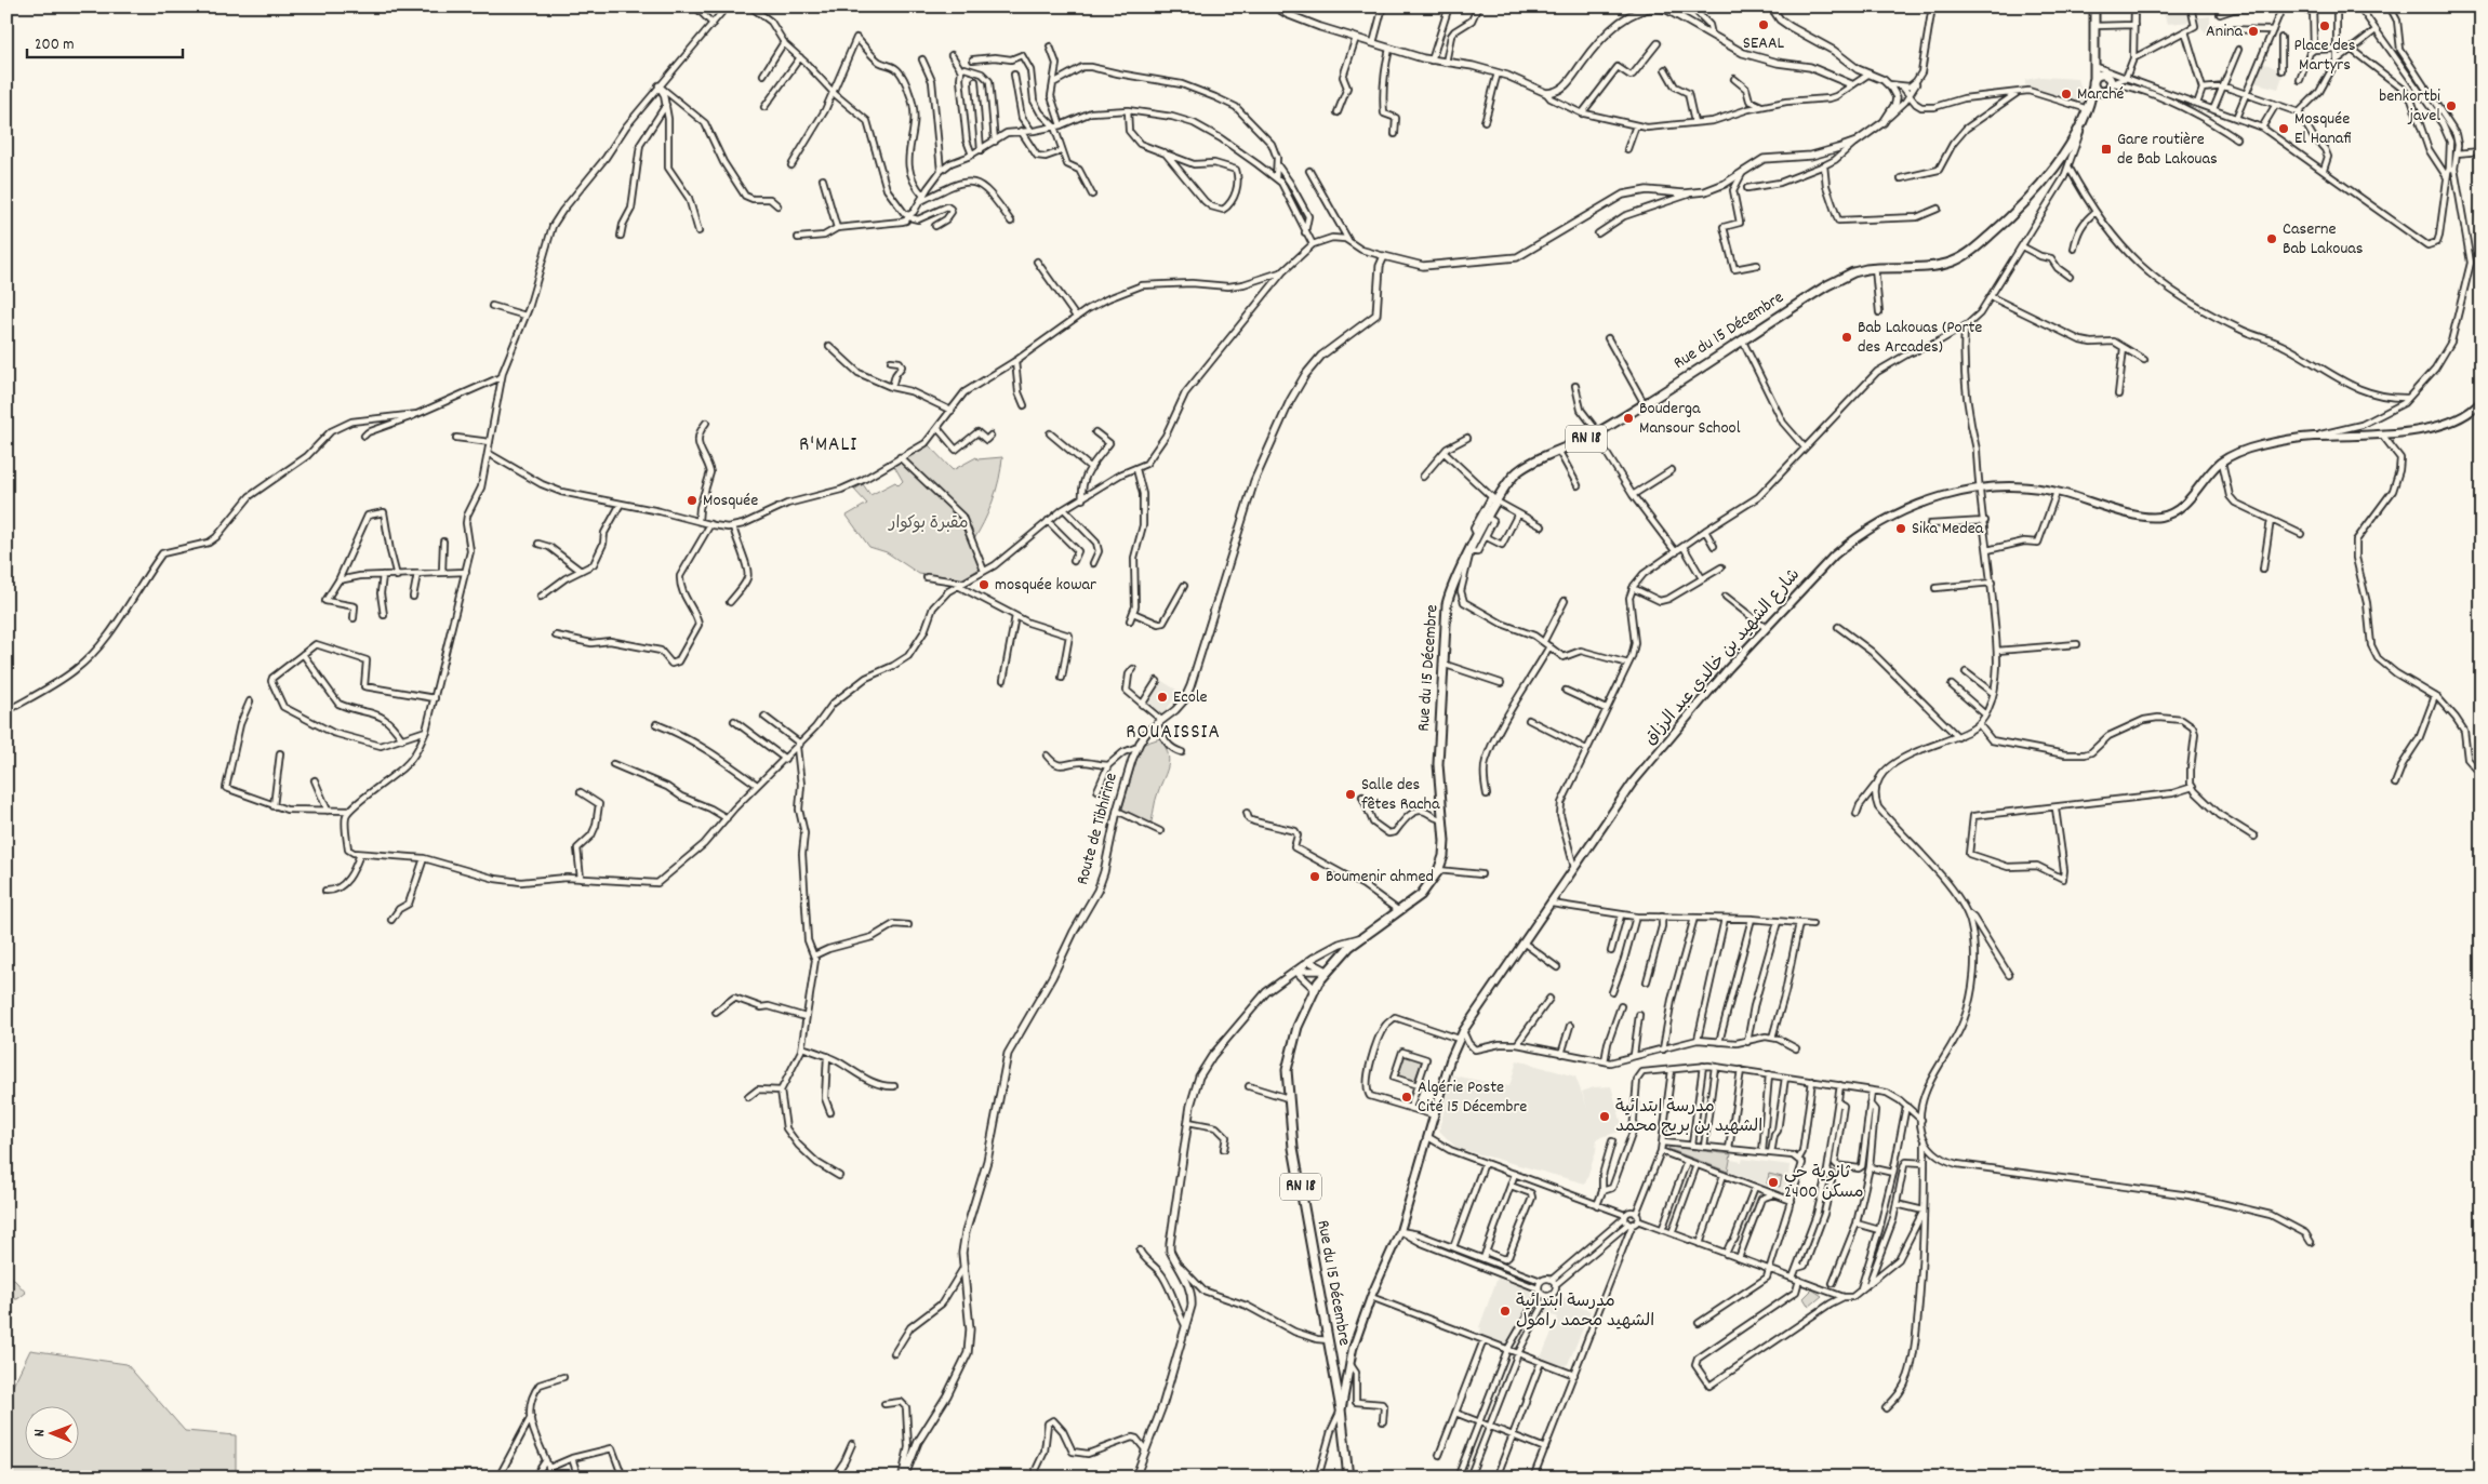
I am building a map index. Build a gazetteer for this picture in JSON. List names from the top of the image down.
{
  "streets": {
    "main road": ["Rue du 15 Décembre", "RN 18", "شارع الشهيد بن خالدي عبد الرزاق"],
    "street": ["Route de Tibhirine"]
  },
  "crossings": [
    ["Rue du 15 Décembre", "RN 18"],
    ["Rue du 15 Décembre", "شارع الشهيد بن خالدي عبد الرزاق"]
  ],
  "districts": ["R'MALI", "ROUAISSIA"],
  "parks": ["مقبرة بوكوار"],
  "places": {
    "other": [
      "SEAAL",
      "Place des Martyrs",
      "Anina",
      "Marché",
      "benkortbi javel",
      "Mosquée El Hanafi",
      "Caserne Bab Lakouas",
      "Bab Lakouas (Porte des Arcades)",
      "Bouderga Mansour School",
      "Mosquée",
      "Sika Medea",
      "mosquée kowar",
      "Ecole",
      "Salle des fêtes Racha",
      "Boumenir ahmed",
      "Algérie Poste Cité 15 Décembre",
      "مدرسة ابتدائية الشهيد بن بريح محمد",
      "ثانوية حي 2400 مسكن",
      "مدرسة ابتدائية الشهيد محمد رامول"
    ],
    "transit": ["Gare routière de Bab Lakouas"]
  },
  "scale_bar": "200 m",
  "north": "left"
}
